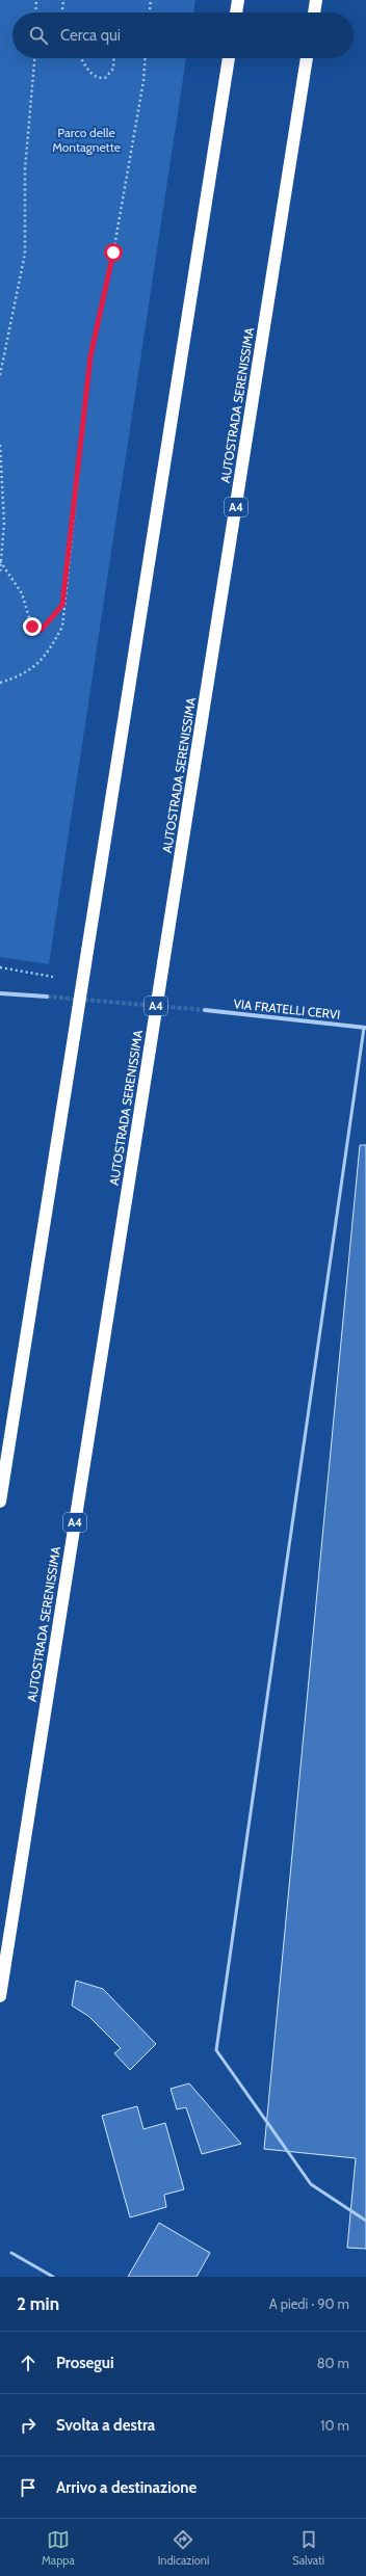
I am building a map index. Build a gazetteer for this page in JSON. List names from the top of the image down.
{
  "streets": {
    "highway": ["AUTOSTRADA SERENISSIMA", "A4"],
    "street": ["VIA FRATELLI CERVI"]
  },
  "parks": ["Parco delle Montagnette"],
  "page": {
    "search": "Cerca qui",
    "heading": ["2 min", "A piedi · 90 m"],
    "list": [
      ["Prosegui", "80 m"],
      ["Svolta a destra", "10 m"],
      "Arrivo a destinazione"
    ],
    "nav": ["Mappa", "Indicazioni", "Salvati"]
  }
}
